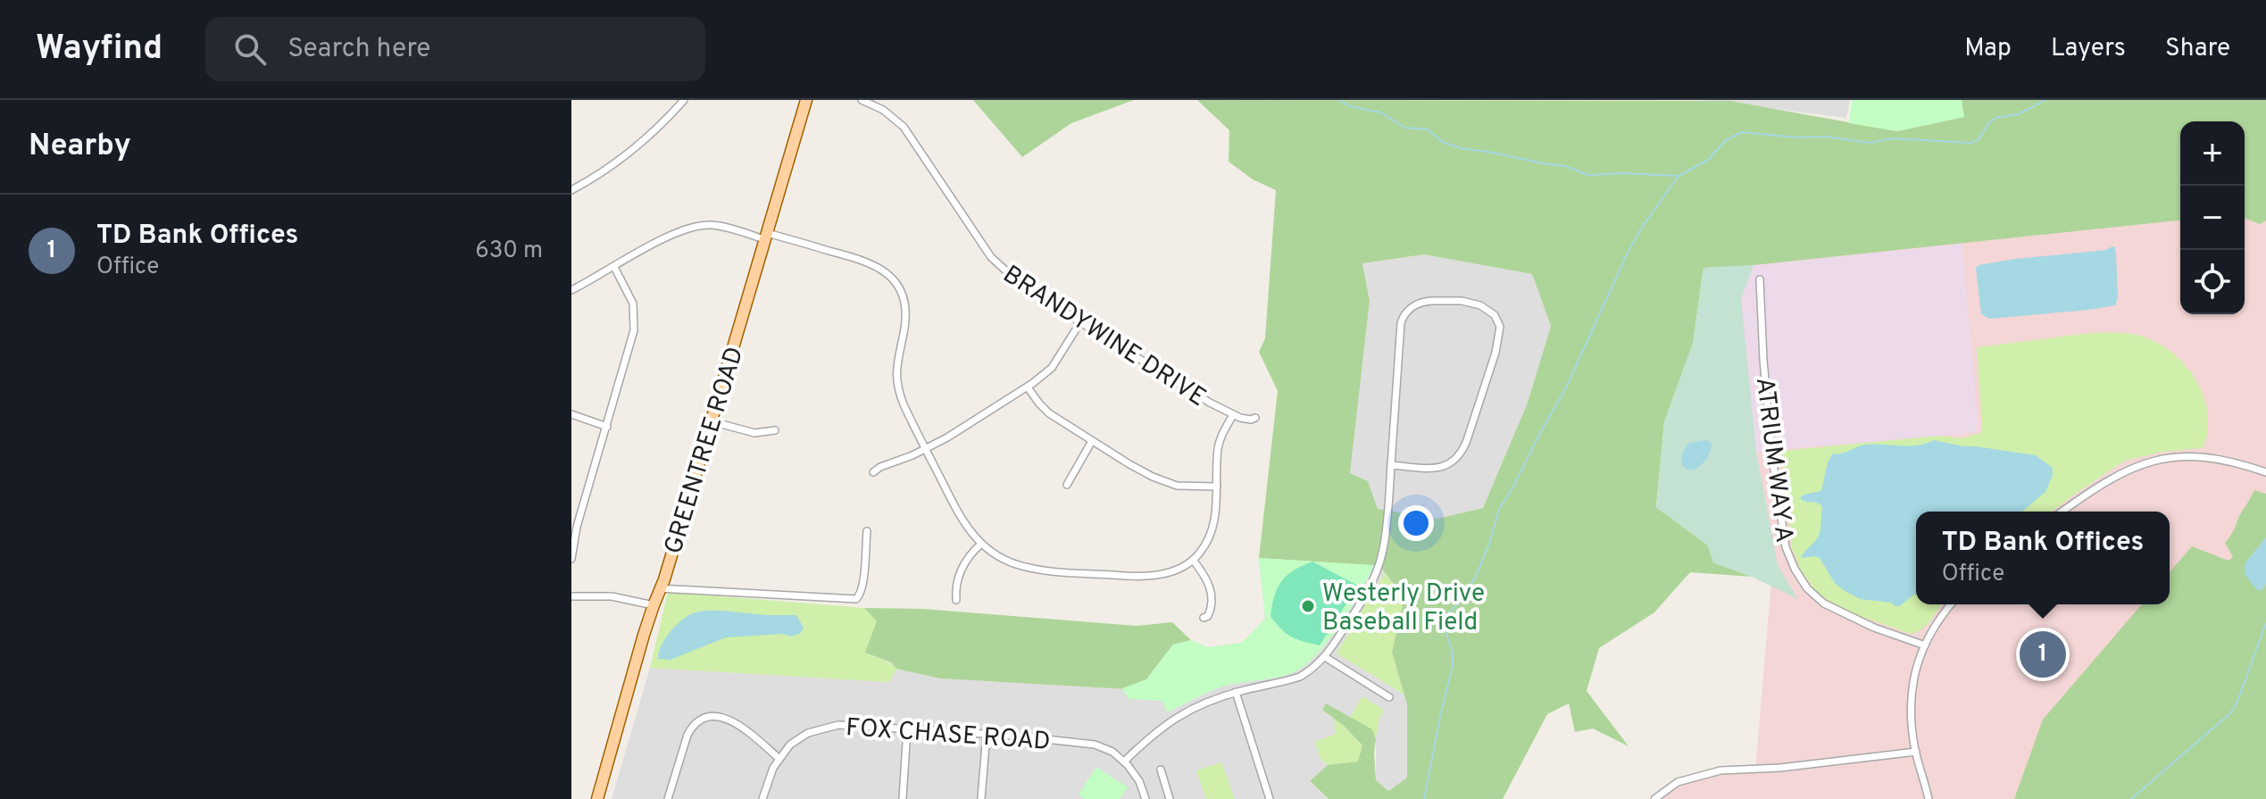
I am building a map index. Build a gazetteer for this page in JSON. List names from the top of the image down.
{
  "streets": {
    "main road": ["GREENTREE ROAD"],
    "street": ["BRANDYWINE DRIVE", "ATRIUM WAY A", "FOX CHASE ROAD"]
  },
  "places": ["Westerly Drive Baseball Field"],
  "page": {
    "header": "Wayfind",
    "search": "Search here",
    "nav": ["Map", "Layers", "Share"],
    "heading": "Nearby",
    "map_buttons": ["+", "−"],
    "list": [
      {
        "mark": "1",
        "name": "TD Bank Offices",
        "note": "Office",
        "value": "630 m"
      }
    ],
    "popup": ["TD Bank Offices", "Office"],
    "pins": "1"
  }
}
